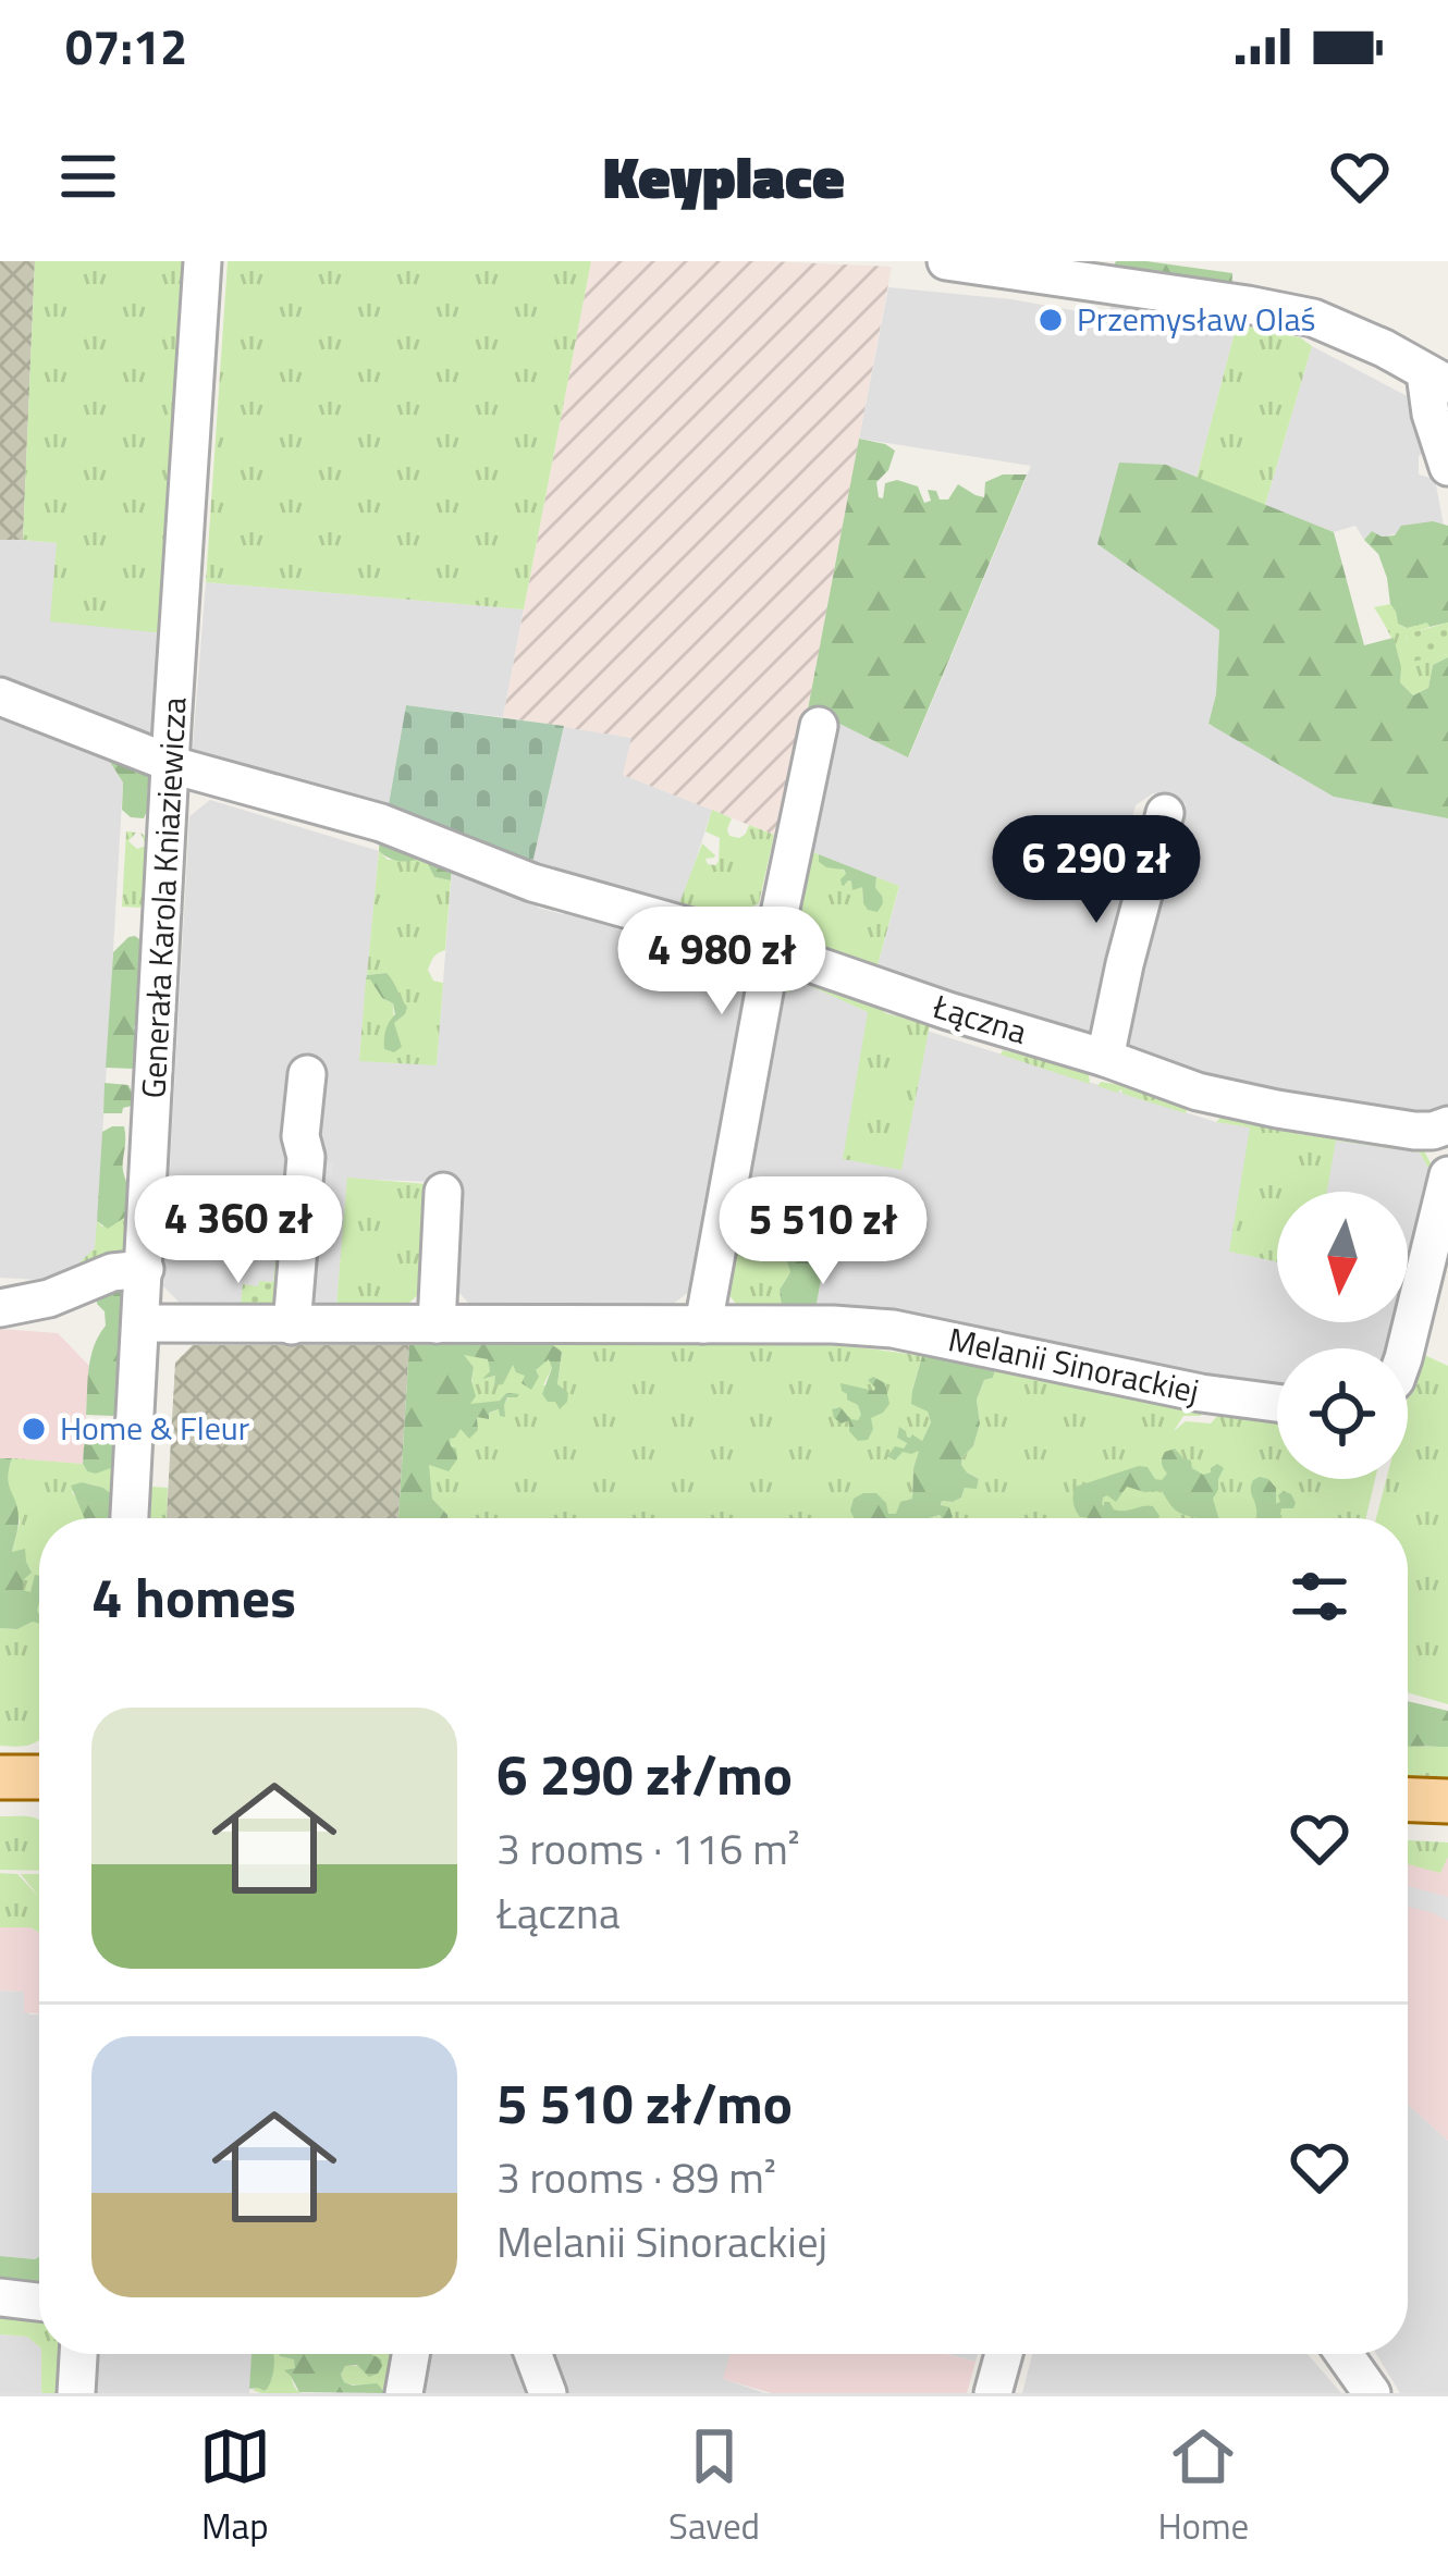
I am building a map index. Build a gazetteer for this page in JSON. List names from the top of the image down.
{
  "streets": {
    "street": ["Generała Karola Kniaziewicza", "Łączna", "Melanii Sinorackiej"]
  },
  "crossings": [
    ["Generała Karola Kniaziewicza", "Łączna"],
    ["Generała Karola Kniaziewicza", "Melanii Sinorackiej"]
  ],
  "places": ["Przemysław Olaś", "Home & Fleur"],
  "north": "bottom",
  "page": {
    "status": "07:12",
    "header": "Keyplace",
    "price": [
      "6 290 zł",
      "4 980 zł",
      "4 360 zł",
      "5 510 zł"
    ],
    "heading": "4 homes",
    "list": [
      {
        "name": "6 290 zł/mo",
        "note": "3 rooms · 116 m² · Łączna"
      },
      {
        "name": "5 510 zł/mo",
        "note": "3 rooms · 89 m² · Melanii Sinorackiej"
      }
    ],
    "tabs": ["Map", "Saved", "Home"]
  }
}
